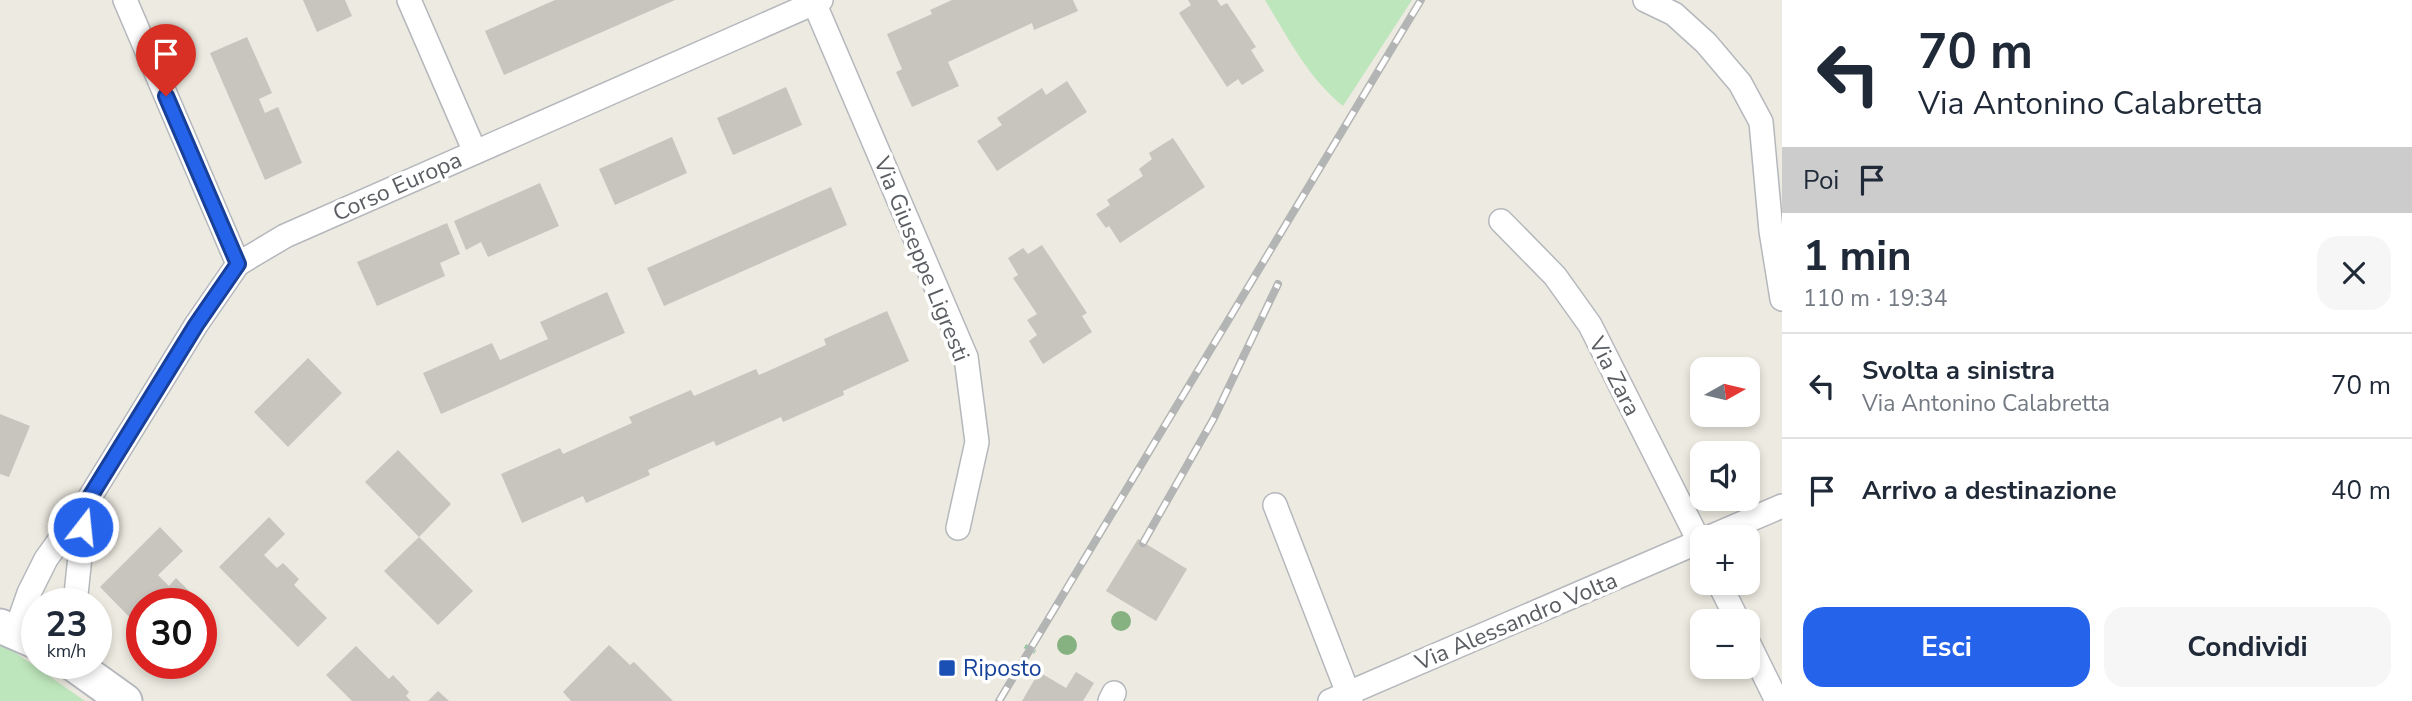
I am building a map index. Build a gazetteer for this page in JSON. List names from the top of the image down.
{
  "streets": {
    "street": [
      "Corso Europa",
      "Via Giuseppe Ligresti",
      "Via Zara",
      "Via Alessandro Volta"
    ]
  },
  "crossings": [
    ["Corso Europa", "Via Giuseppe Ligresti"]
  ],
  "places": {
    "transit": ["Riposto"]
  },
  "north": "right",
  "page": {
    "turn": ["70 m", "Via Antonino Calabretta"],
    "then": "Poi",
    "heading": ["1 min", "110 m · 19:34"],
    "list": [
      {
        "name": "Svolta a sinistra",
        "note": "Via Antonino Calabretta",
        "value": "70 m"
      },
      {
        "name": "Arrivo a destinazione",
        "value": "40 m"
      }
    ],
    "map_buttons": ["+", "−"],
    "speed": "23 km/h",
    "limit": "30",
    "buttons": ["Esci", "Condividi"]
  }
}
